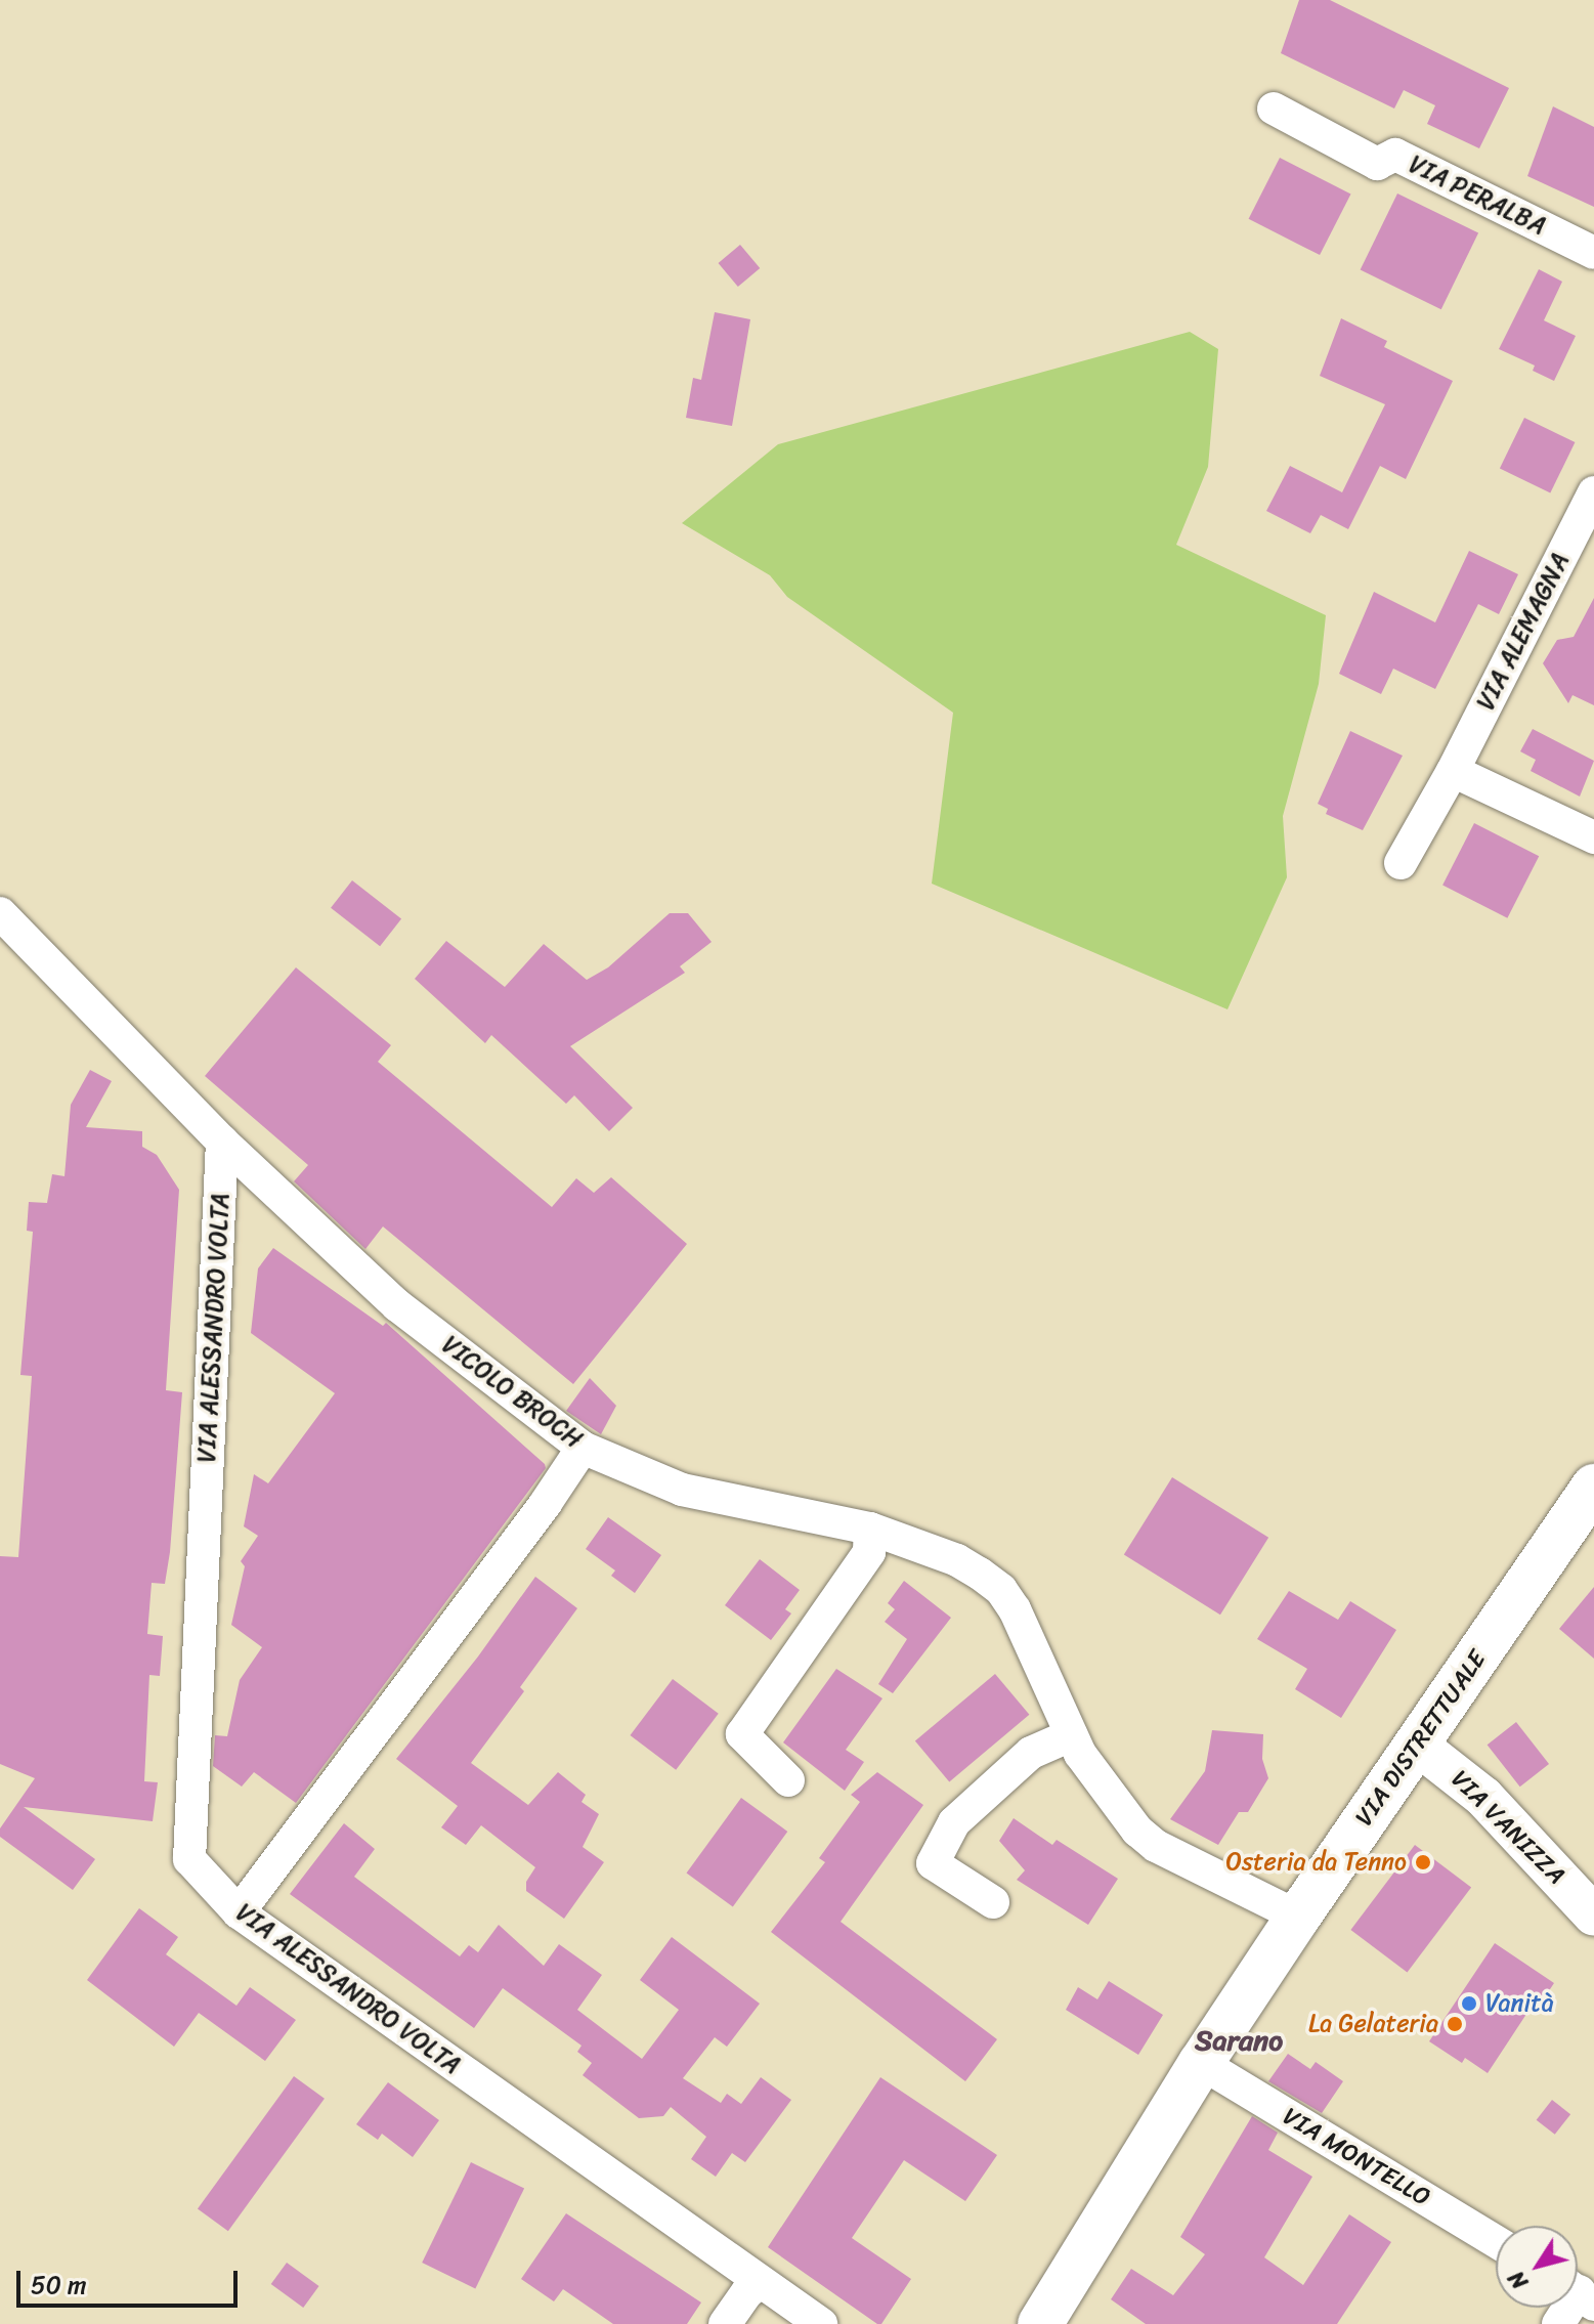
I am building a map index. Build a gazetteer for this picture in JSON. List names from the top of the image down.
{
  "streets": {
    "main road": ["VIA DISTRETTUALE"],
    "street": [
      "VIA PERALBA",
      "VIA ALEMAGNA",
      "VIA ALESSANDRO VOLTA",
      "VICOLO BROCH",
      "VIA VANIZZA",
      "VIA MONTELLO"
    ]
  },
  "crossings": [
    ["VIA ALESSANDRO VOLTA", "VICOLO BROCH"],
    ["VICOLO BROCH", "VIA DISTRETTUALE"],
    ["VIA DISTRETTUALE", "VIA VANIZZA"],
    ["VIA DISTRETTUALE", "VIA MONTELLO"]
  ],
  "districts": ["Sarano"],
  "places": ["Osteria da Tenno", "Vanità", "La Gelateria"],
  "scale_bar": "50 m",
  "north": "bottom left"
}
